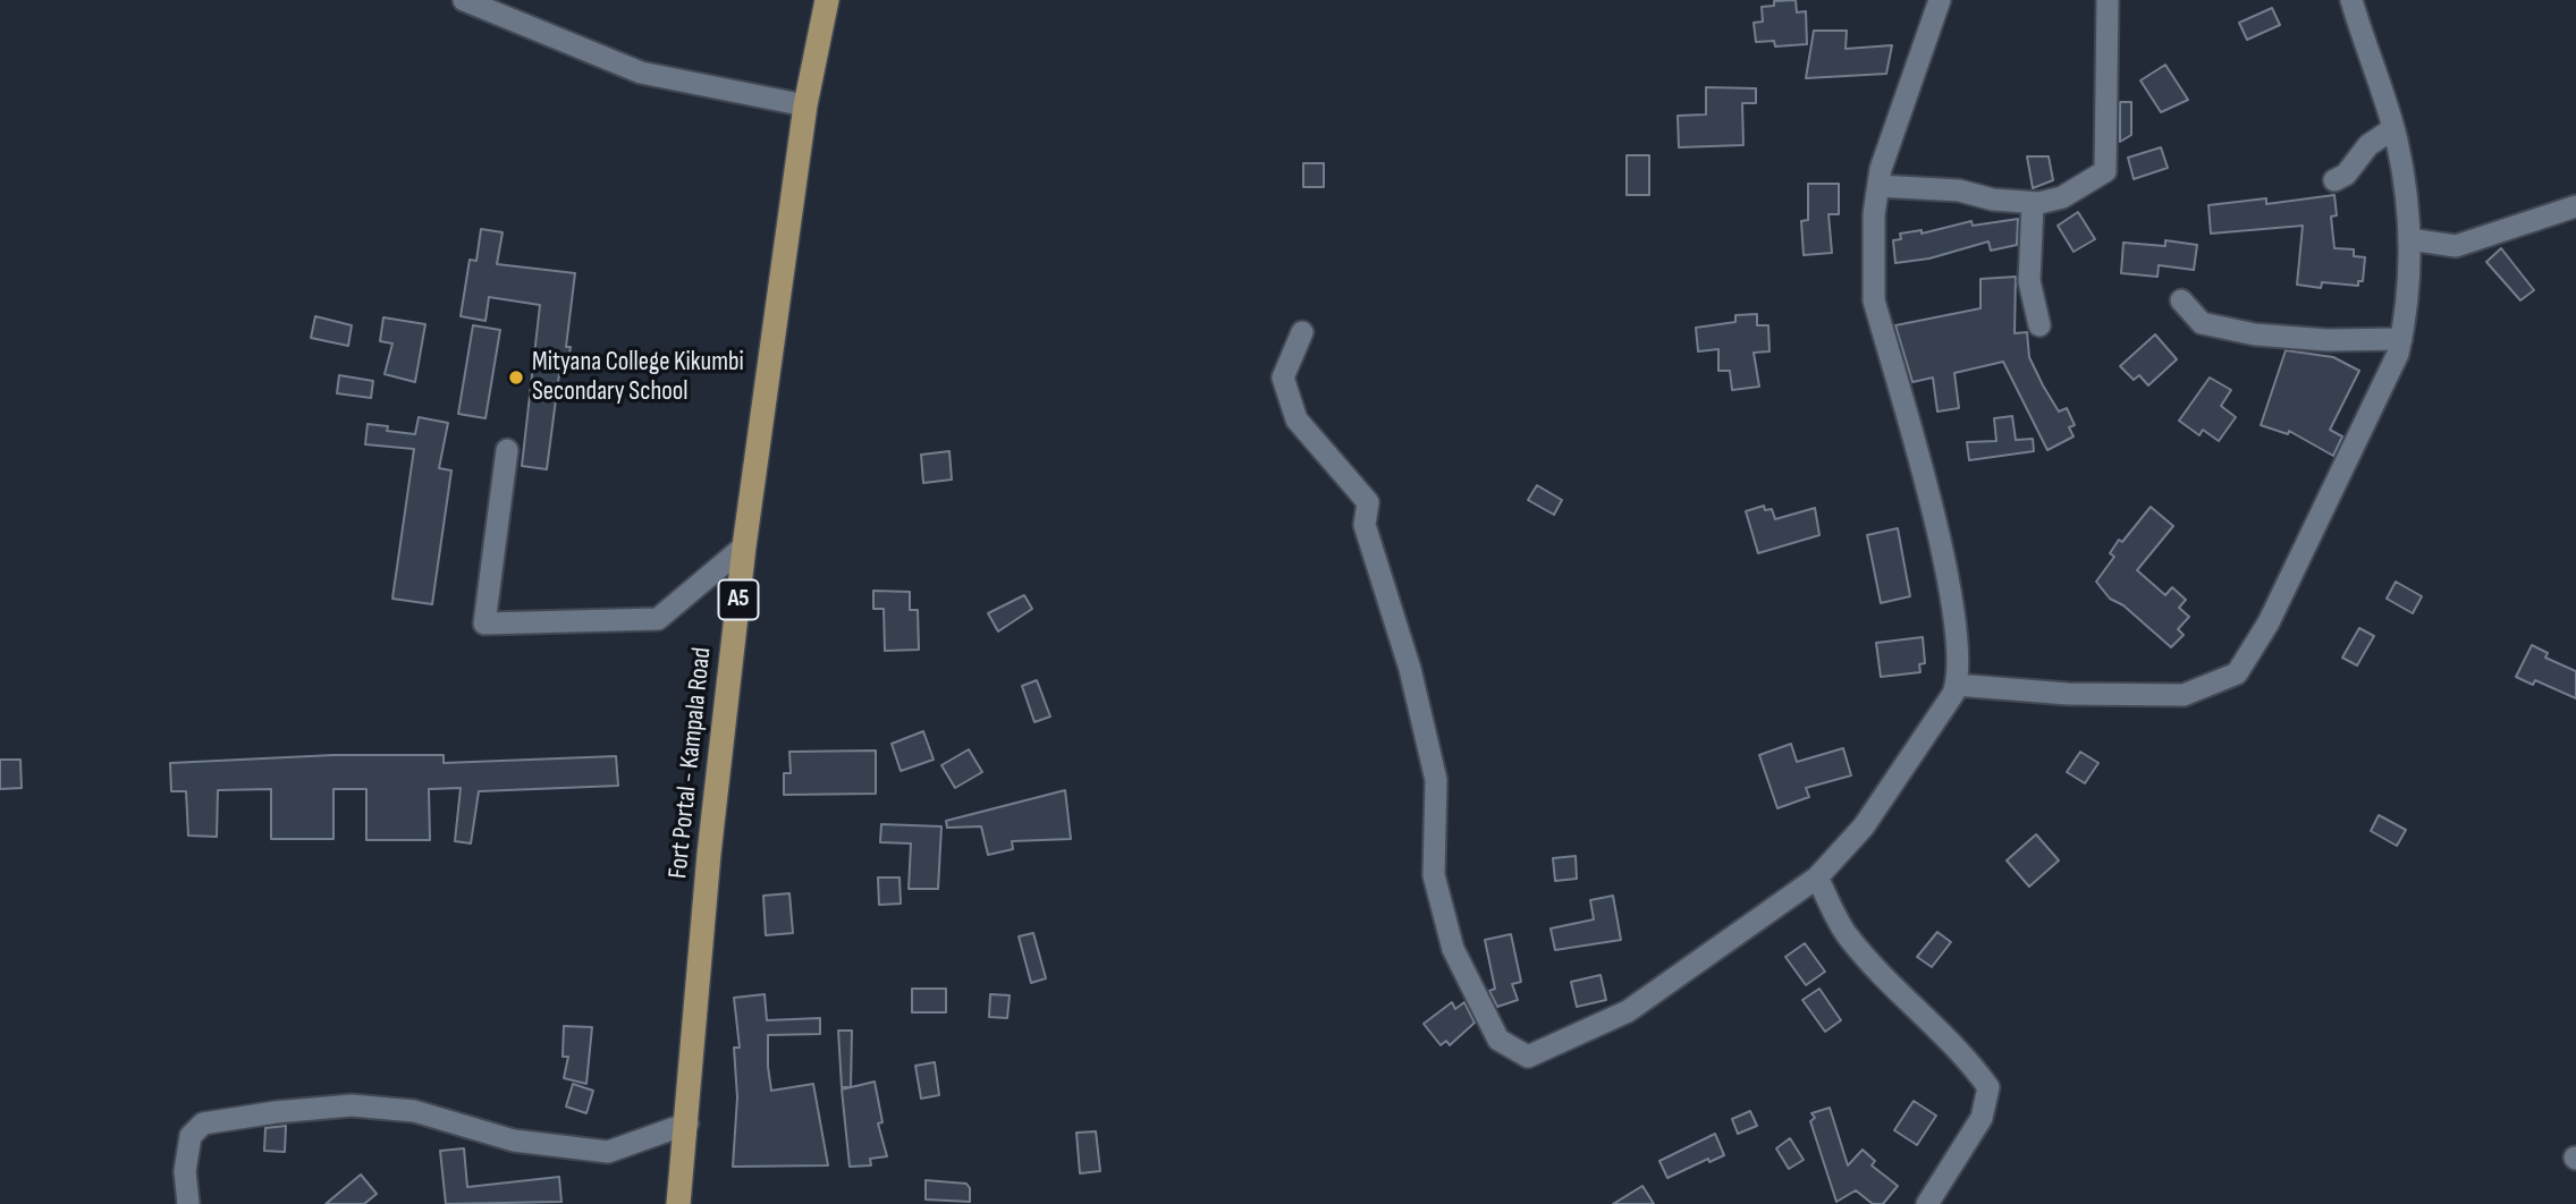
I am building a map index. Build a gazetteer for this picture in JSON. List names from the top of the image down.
{
  "streets": {
    "main road": ["A5", "Fort Portal - Kampala Road"]
  },
  "places": ["Mityana College Kikumbi Secondary School"]
}
